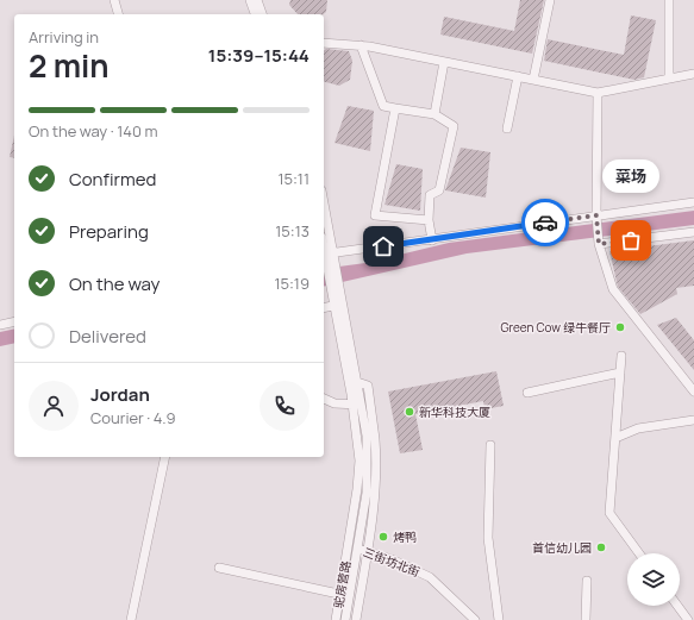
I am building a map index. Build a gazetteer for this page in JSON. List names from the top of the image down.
{
  "streets": {
    "street": ["三街坊北街", "驼房营路"]
  },
  "crossings": [
    ["三街坊北街", "驼房营路"]
  ],
  "places": [
    "菜场",
    "Green Cow 绿牛餐厅",
    "新华科技大厦",
    "烤鸭",
    "首信幼儿园"
  ],
  "page": {
    "heading": ["2 min", "Arriving in", "15:39–15:44"],
    "panel": ["Jordan", "Courier · 4.9"],
    "bar": "On the way · 140 m",
    "list": [
      ["Confirmed", "15:11"],
      ["Preparing", "15:13"],
      ["On the way", "15:19"],
      "Delivered"
    ],
    "bubble": "菜场"
  }
}
